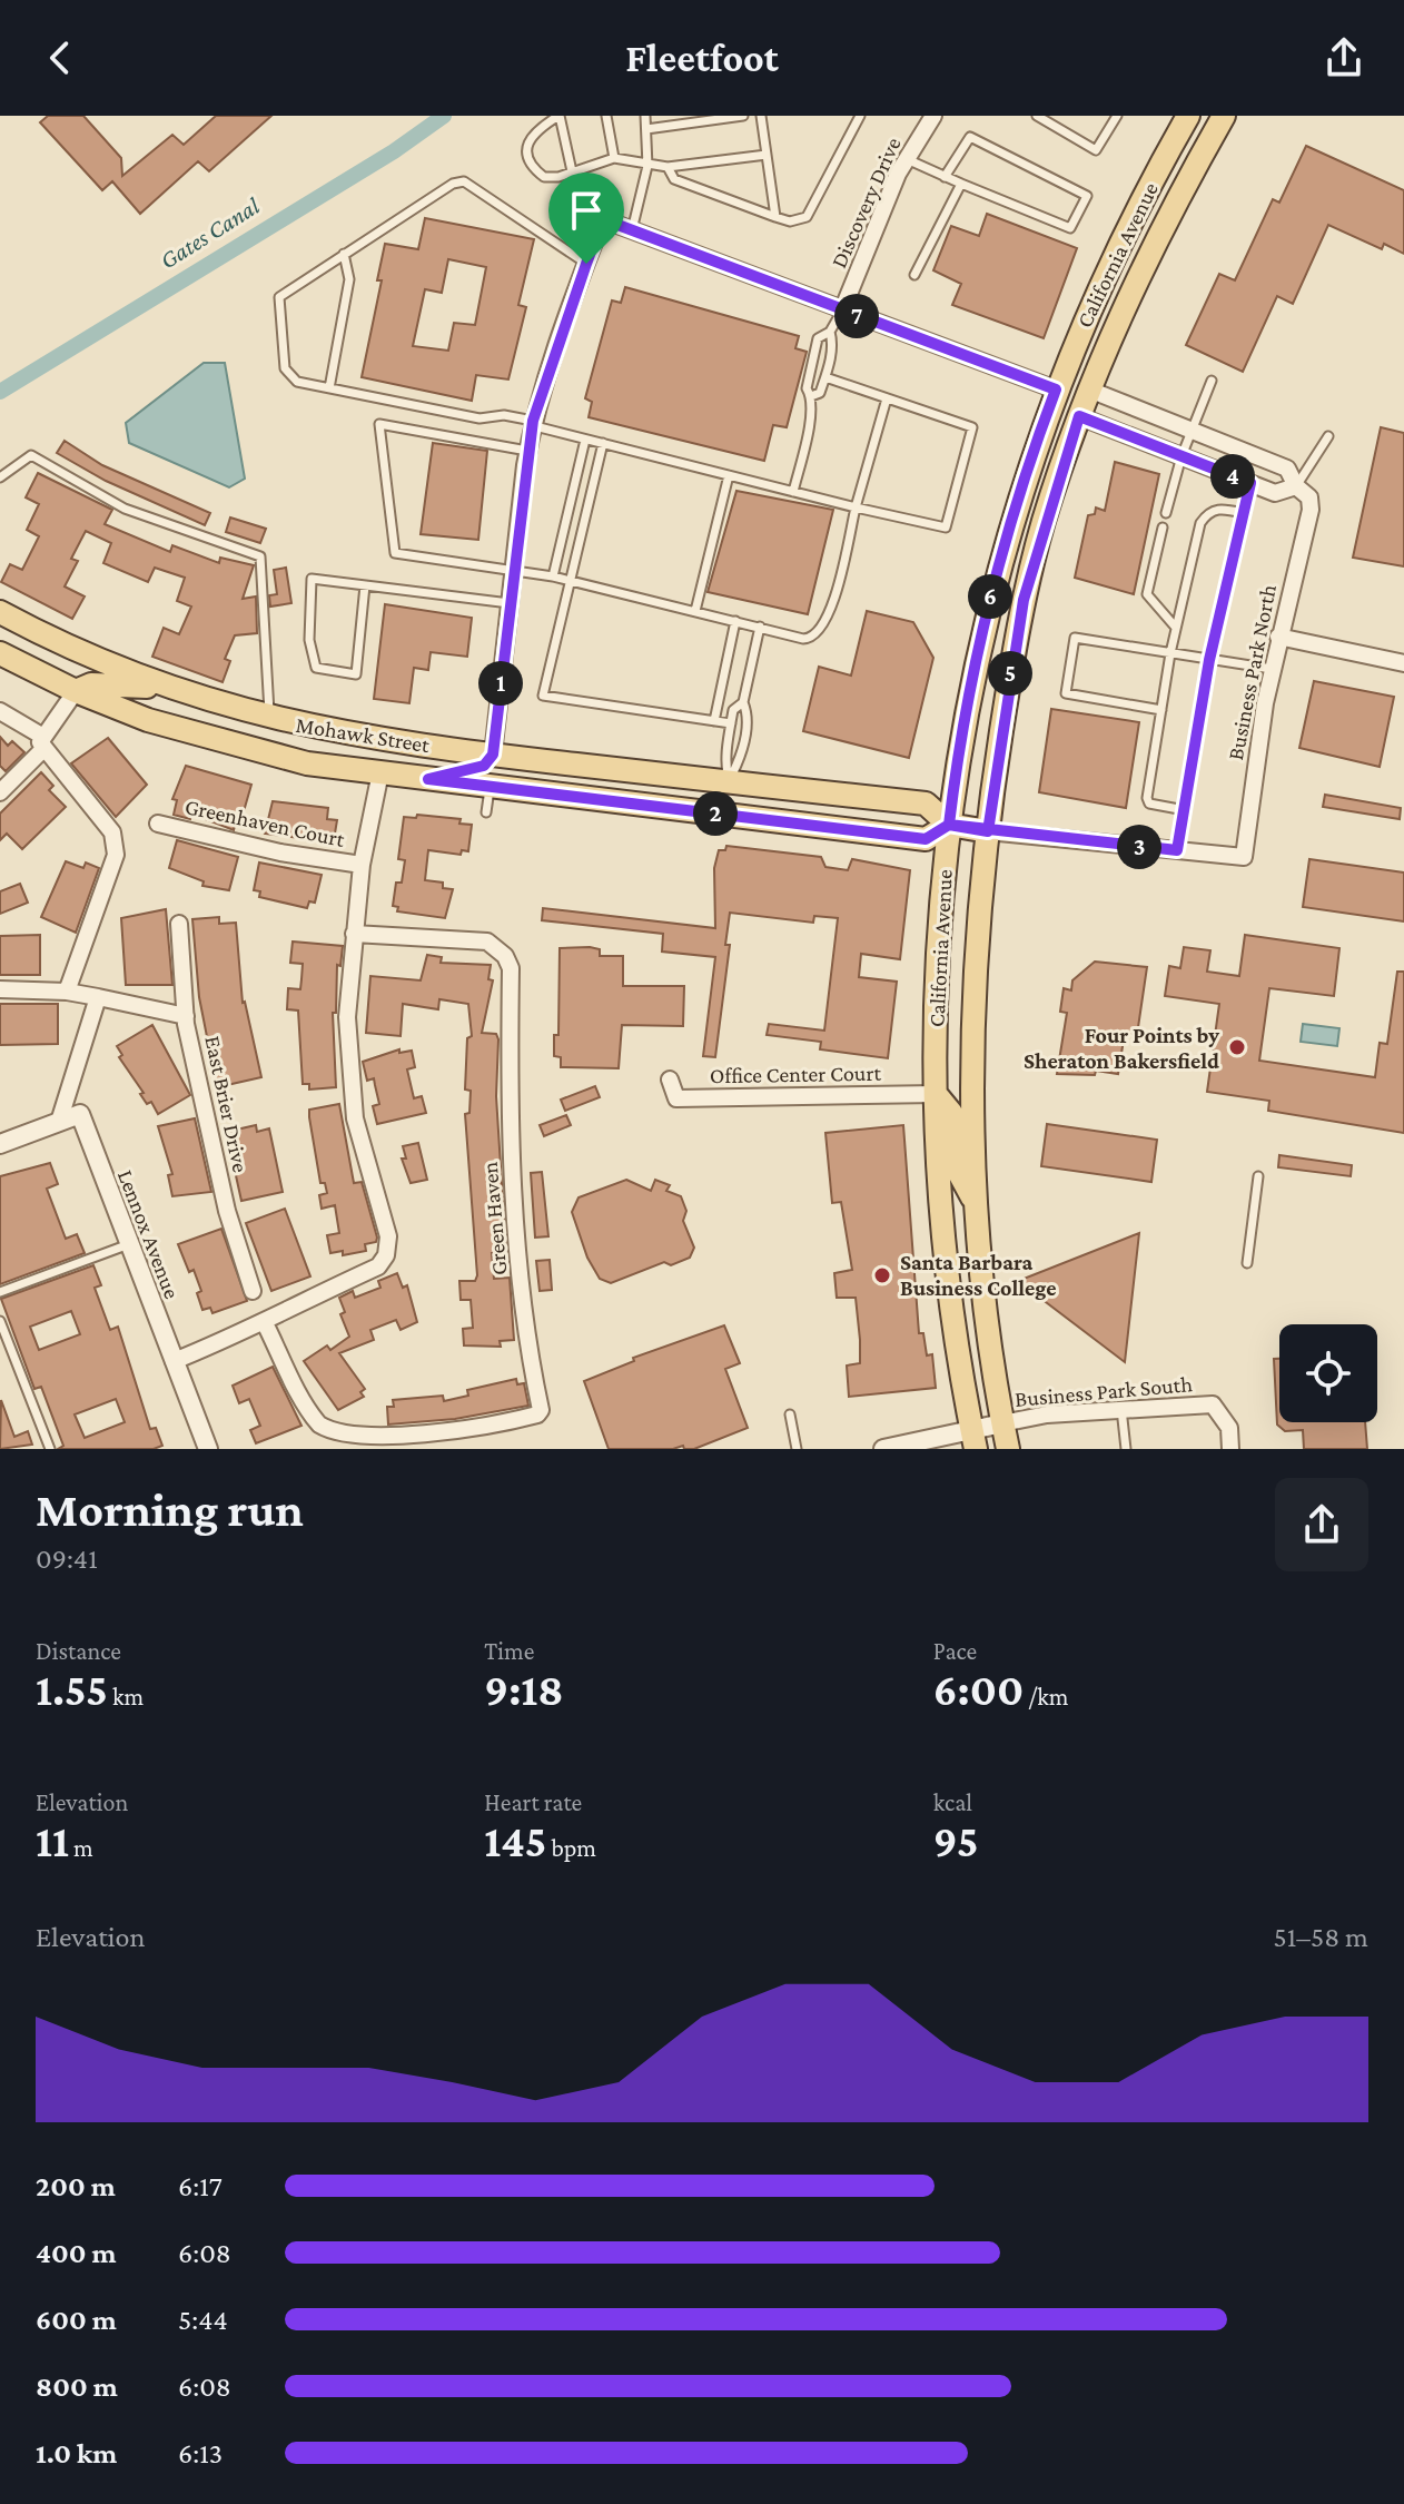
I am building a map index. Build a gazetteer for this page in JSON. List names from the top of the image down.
{
  "streets": {
    "main road": ["California Avenue", "Mohawk Street"],
    "street": [
      "Discovery Drive",
      "Business Park North",
      "Greenhaven Court",
      "Office Center Court",
      "East Brier Drive",
      "Green Haven",
      "Lennox Avenue",
      "Business Park South"
    ]
  },
  "crossings": [
    ["California Avenue", "Mohawk Street"],
    ["California Avenue", "Office Center Court"],
    ["California Avenue", "Business Park South"],
    ["Business Park North", "Mohawk Street"]
  ],
  "water": ["Gates Canal"],
  "places": ["Four Points by Sheraton Bakersfield", "Santa Barbara Business College"],
  "page": {
    "header": "Fleetfoot",
    "pins": [
      "7",
      "4",
      "6",
      "5",
      "1",
      "2",
      "3"
    ],
    "heading": ["Morning run", "09:41"],
    "stats": [
      ["Distance", "1.55 km"],
      ["Time", "9:18"],
      ["Pace", "6:00 /km"],
      ["Elevation", "11 m"],
      ["Heart rate", "145 bpm"],
      ["kcal", "95"]
    ],
    "chart": ["Elevation", "51–58 m"],
    "list": [
      {
        "name": "200 m",
        "note": "6:17"
      },
      {
        "name": "400 m",
        "note": "6:08"
      },
      {
        "name": "600 m",
        "note": "5:44"
      },
      {
        "name": "800 m",
        "note": "6:08"
      },
      {
        "name": "1.0 km",
        "note": "6:13"
      }
    ]
  }
}
